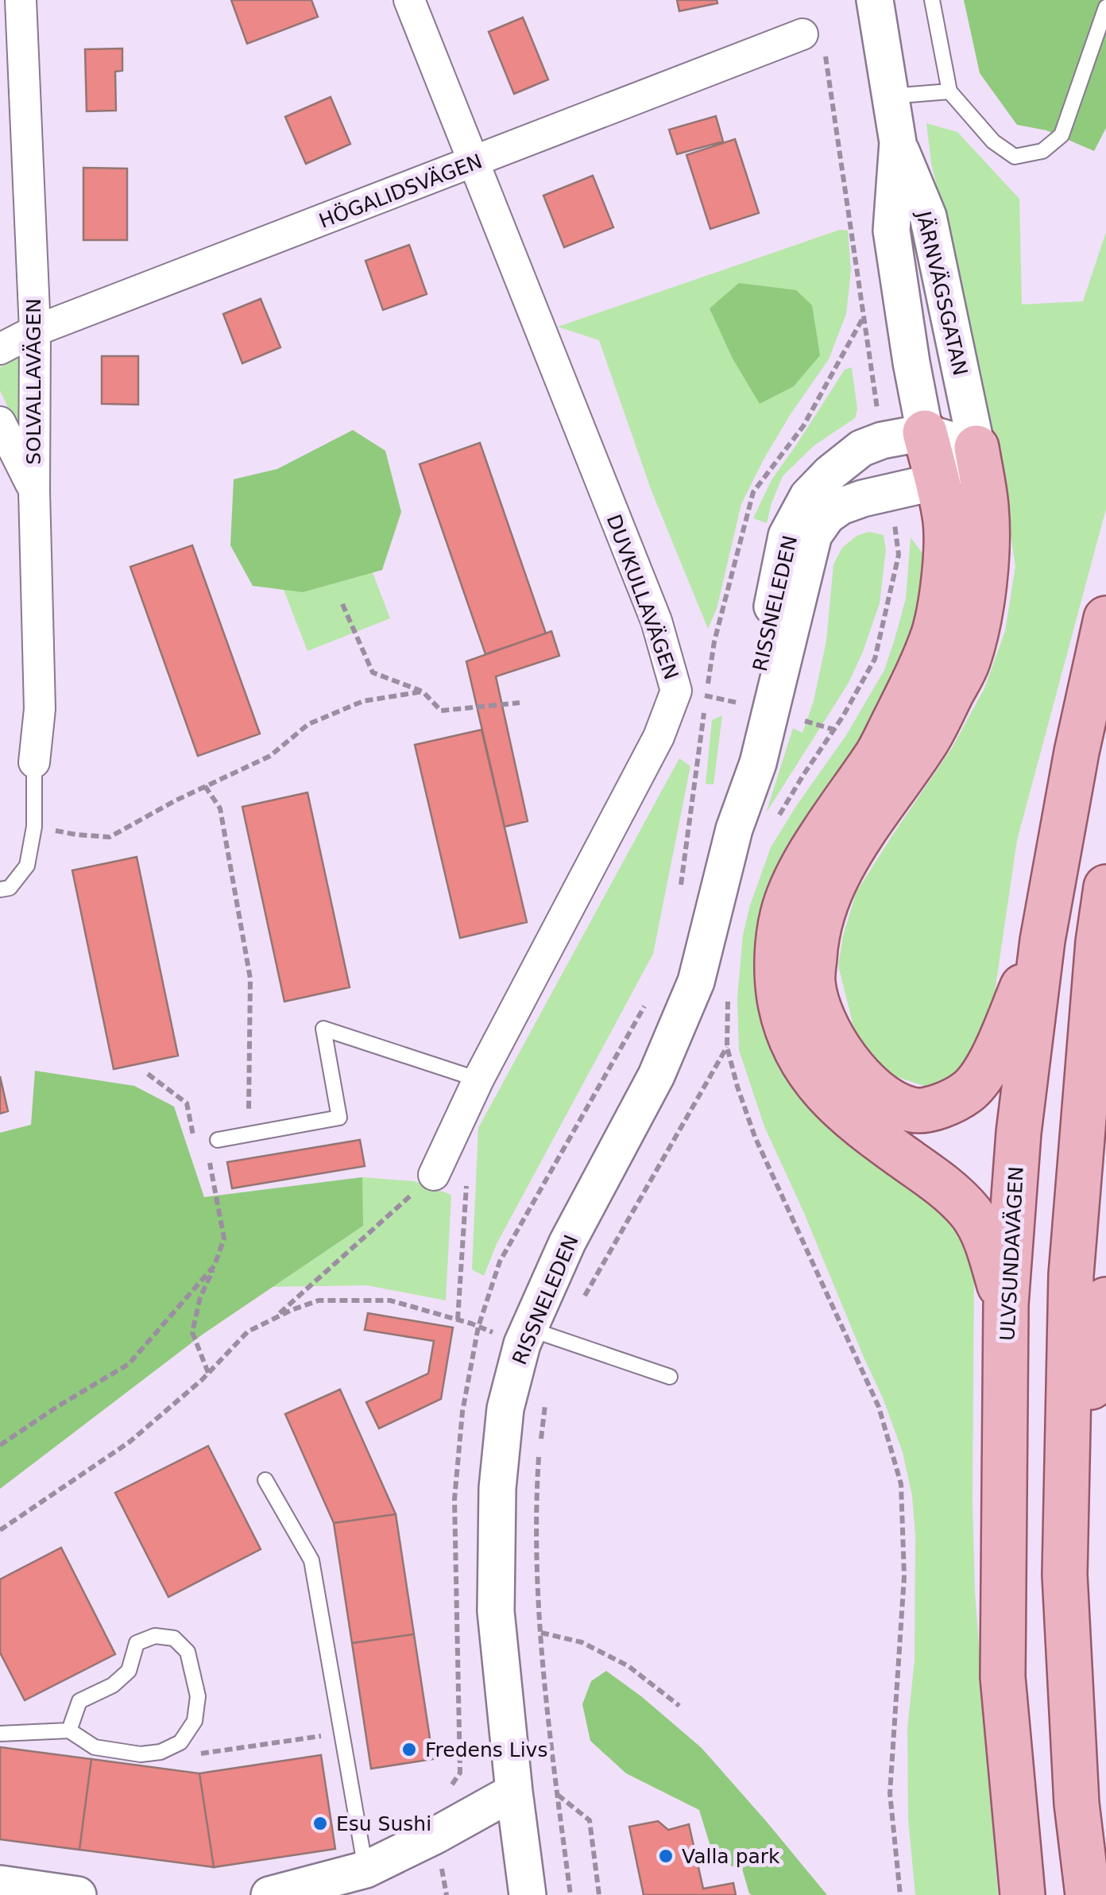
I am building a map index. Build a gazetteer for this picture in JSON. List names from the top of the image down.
{
  "streets": {
    "main road": ["ULVSUNDAVÄGEN"],
    "street": [
      "HÖGALIDSVÄGEN",
      "JÄRNVÄGSGATAN",
      "SOLVALLAVÄGEN",
      "DUVKULLAVÄGEN",
      "RISSNELEDEN"
    ]
  },
  "crossings": [
    ["HÖGALIDSVÄGEN", "SOLVALLAVÄGEN"],
    ["HÖGALIDSVÄGEN", "DUVKULLAVÄGEN"],
    ["JÄRNVÄGSGATAN", "RISSNELEDEN"]
  ],
  "places": ["Fredens Livs", "Esu Sushi", "Valla park"]
}
